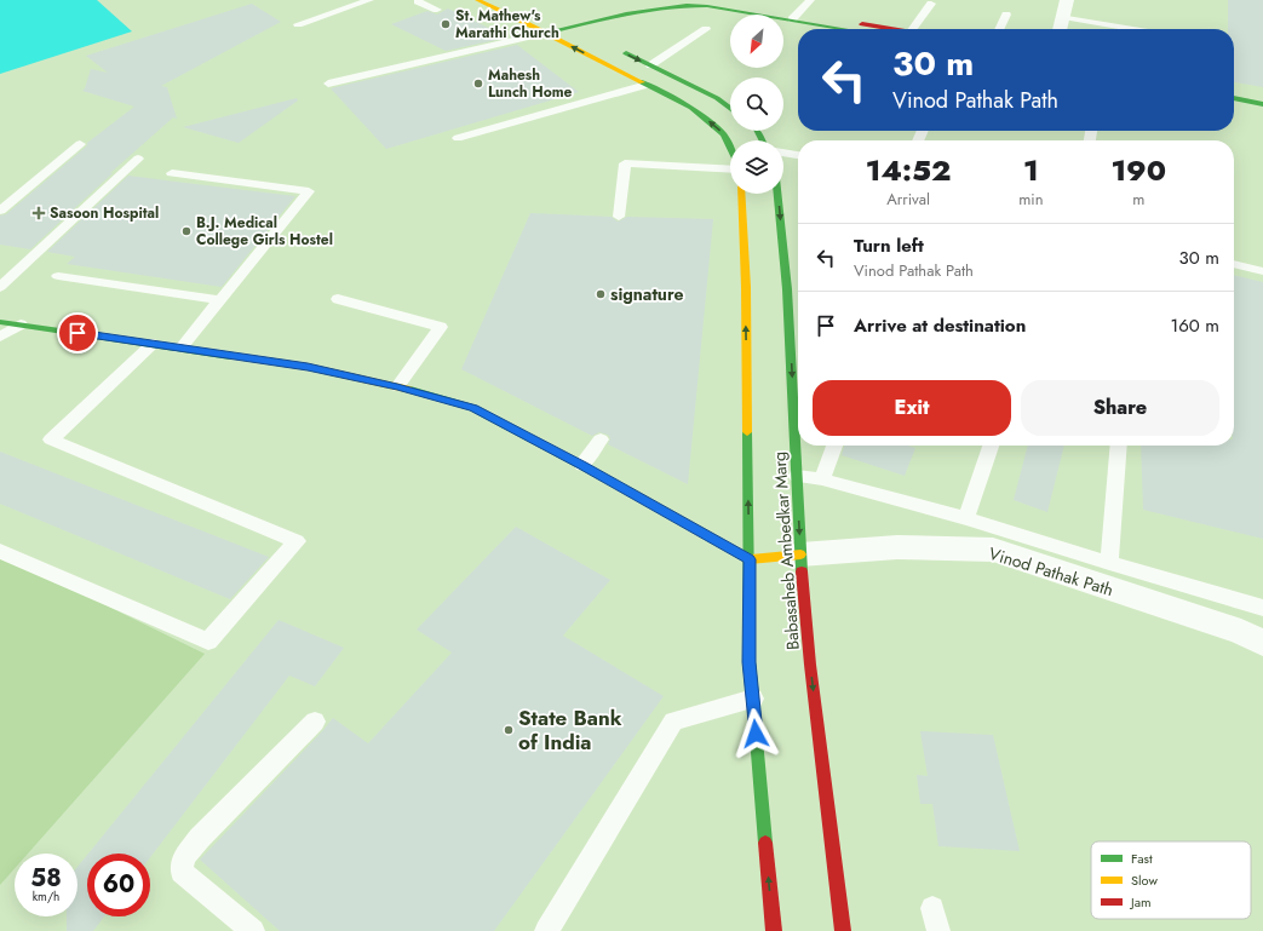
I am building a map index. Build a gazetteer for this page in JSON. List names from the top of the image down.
{
  "streets": {
    "main road": ["Babasaheb Ambedkar Marg"],
    "street": ["Vinod Pathak Path"]
  },
  "crossings": [
    ["Babasaheb Ambedkar Marg", "Vinod Pathak Path"]
  ],
  "places": {
    "other": [
      "St. Mathew's Marathi Church",
      "Mahesh Lunch Home",
      "B.J. Medical College Girls Hostel",
      "signature",
      "State Bank of India"
    ],
    "health": ["Sasoon Hospital"]
  },
  "legend": ["Fast", "Slow", "Jam"],
  "north": "bottom left",
  "page": {
    "turn": ["30 m", "Vinod Pathak Path"],
    "eta": [
      "14:52",
      "Arrival",
      "1",
      "min",
      "190",
      "m"
    ],
    "list": [
      {
        "name": "Turn left",
        "note": "Vinod Pathak Path",
        "value": "30 m"
      },
      {
        "name": "Arrive at destination",
        "value": "160 m"
      }
    ],
    "buttons": ["Exit", "Share"],
    "speed": "58 km/h",
    "limit": "60"
  }
}
